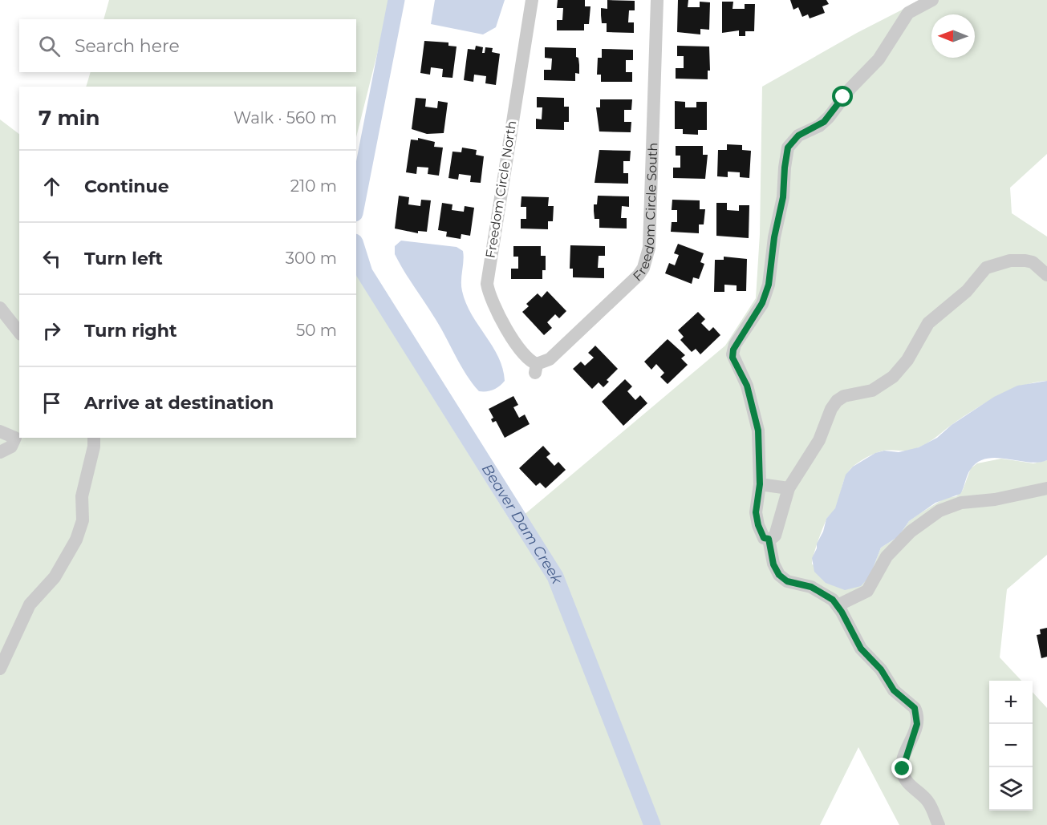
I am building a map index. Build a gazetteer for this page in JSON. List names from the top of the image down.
{
  "streets": {
    "street": ["Freedom Circle North", "Freedom Circle South"]
  },
  "crossings": [
    ["Freedom Circle North", "Freedom Circle South"]
  ],
  "water": ["Beaver Dam Creek"],
  "north": "left",
  "page": {
    "search": "Search here",
    "heading": ["7 min", "Walk · 560 m"],
    "list": [
      ["Continue", "210 m"],
      ["Turn left", "300 m"],
      ["Turn right", "50 m"],
      "Arrive at destination"
    ],
    "map_buttons": ["+", "−"]
  }
}
